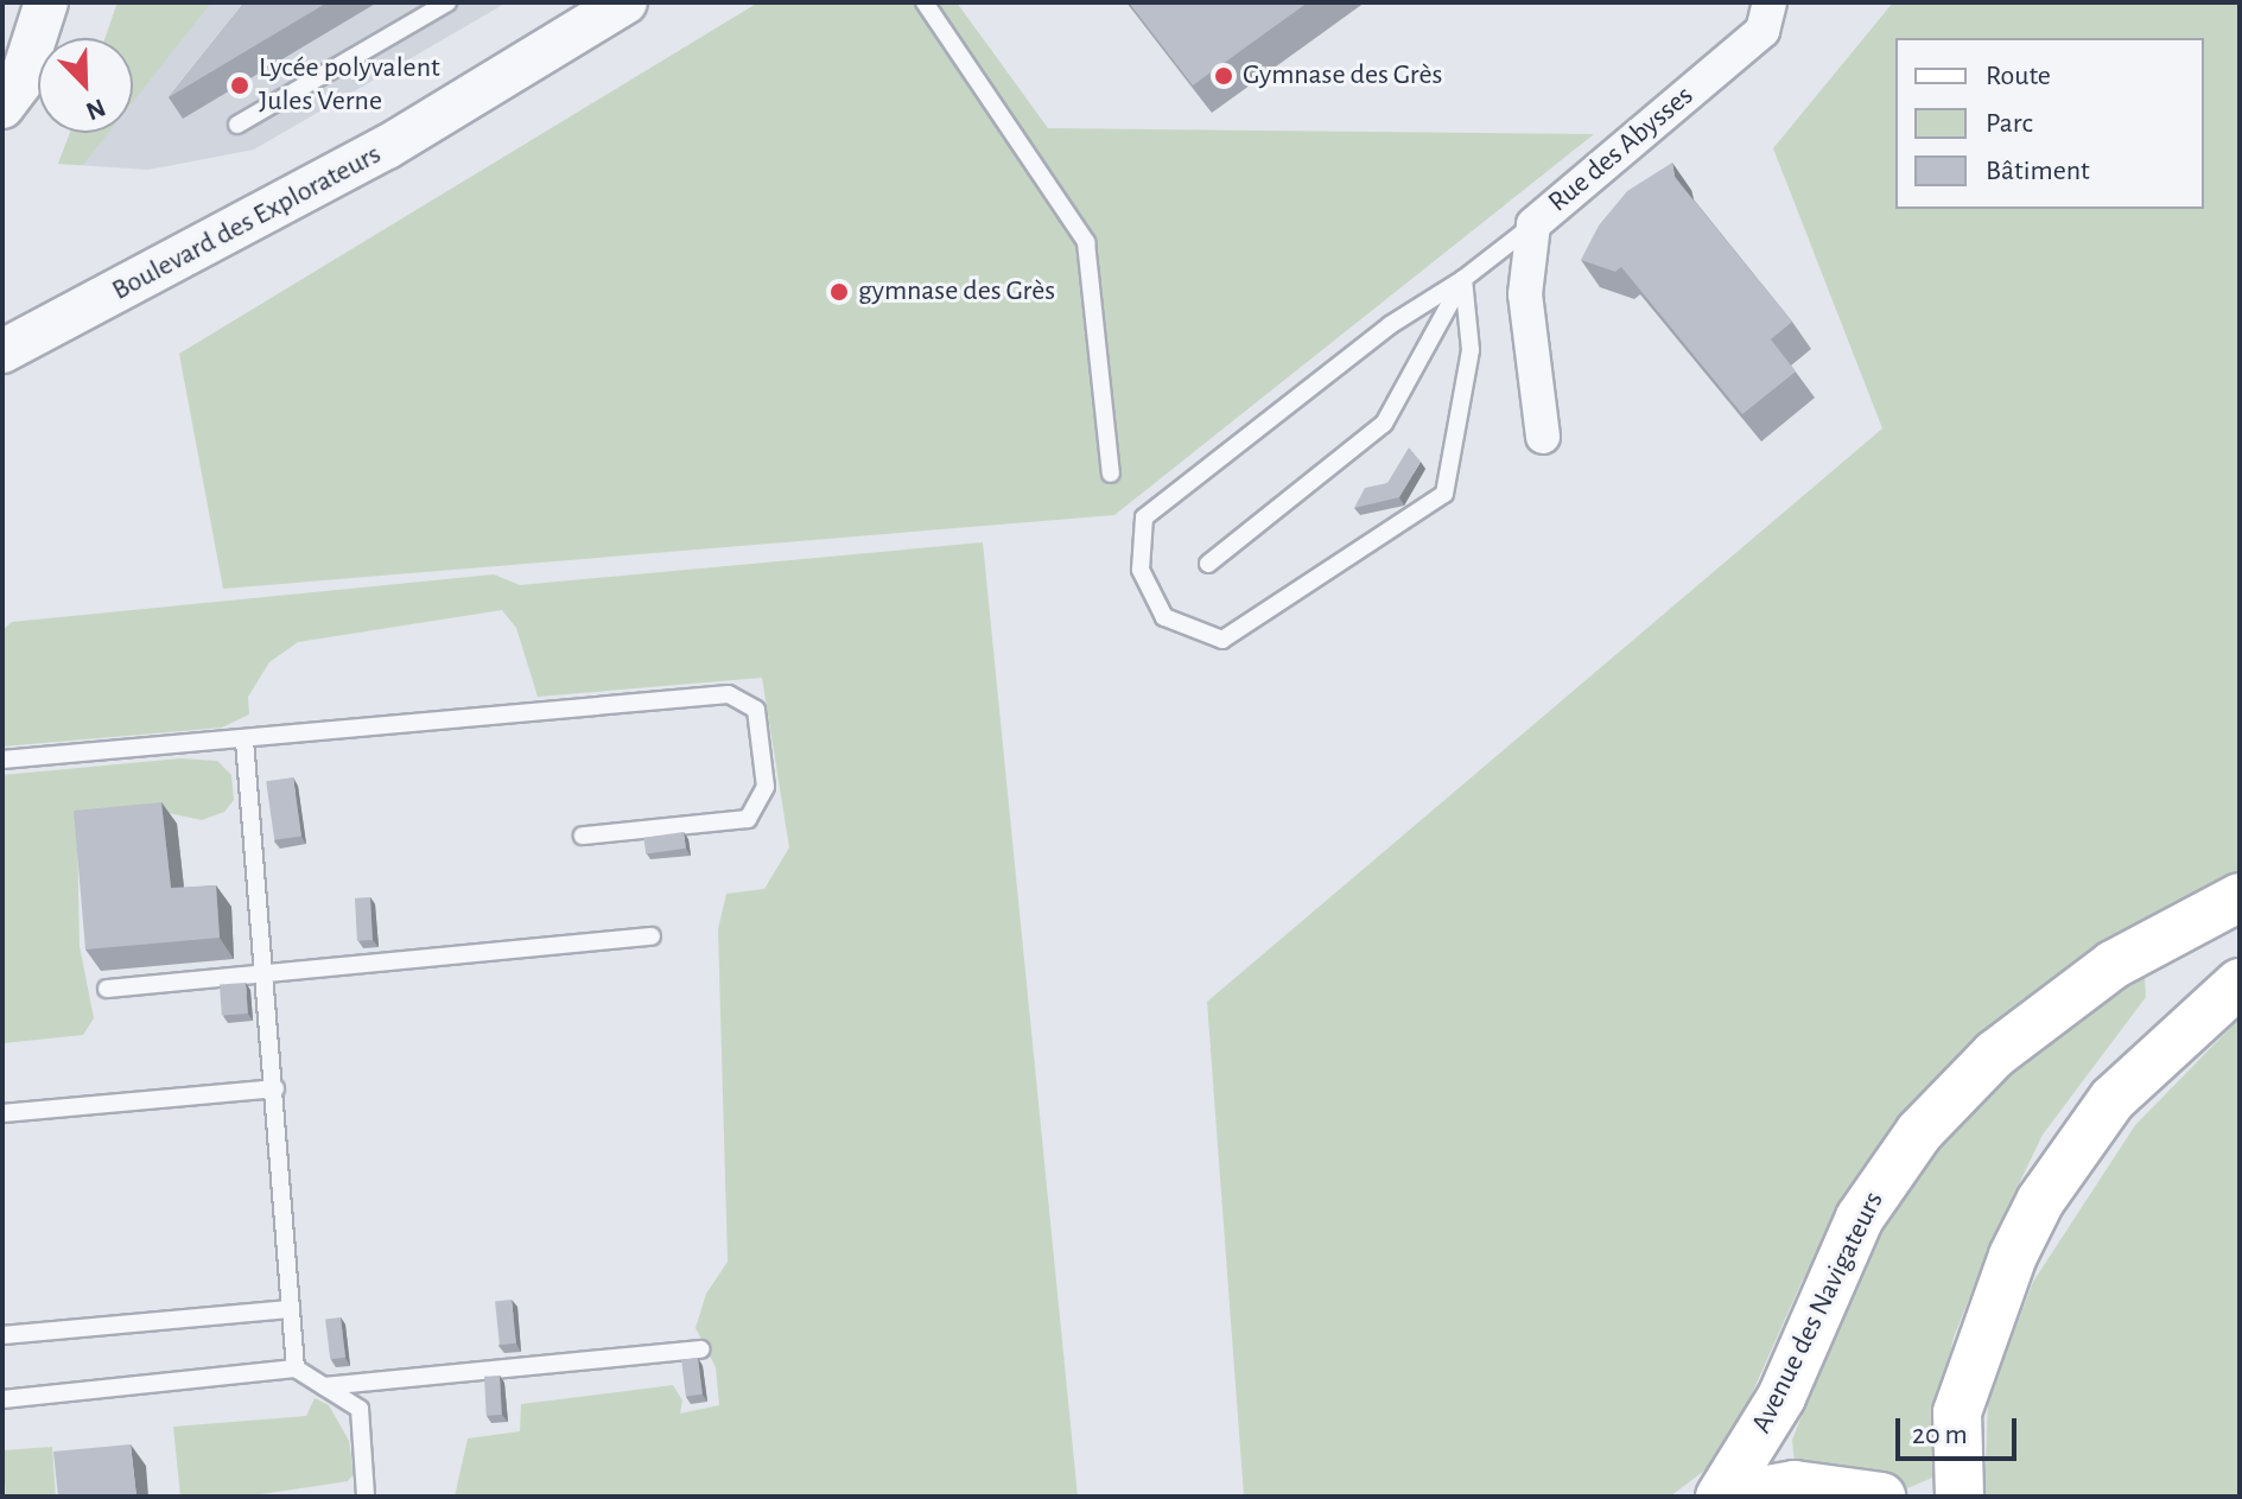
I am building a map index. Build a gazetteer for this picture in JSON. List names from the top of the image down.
{
  "streets": {
    "main road": ["Avenue des Navigateurs"],
    "street": ["Rue des Abysses", "Boulevard des Explorateurs"]
  },
  "places": ["Gymnase des Grès", "Lycée polyvalent Jules Verne", "gymnase des Grès"],
  "legend": ["Route", "Parc", "Bâtiment"],
  "scale_bar": "20 m",
  "north": "bottom right"
}
